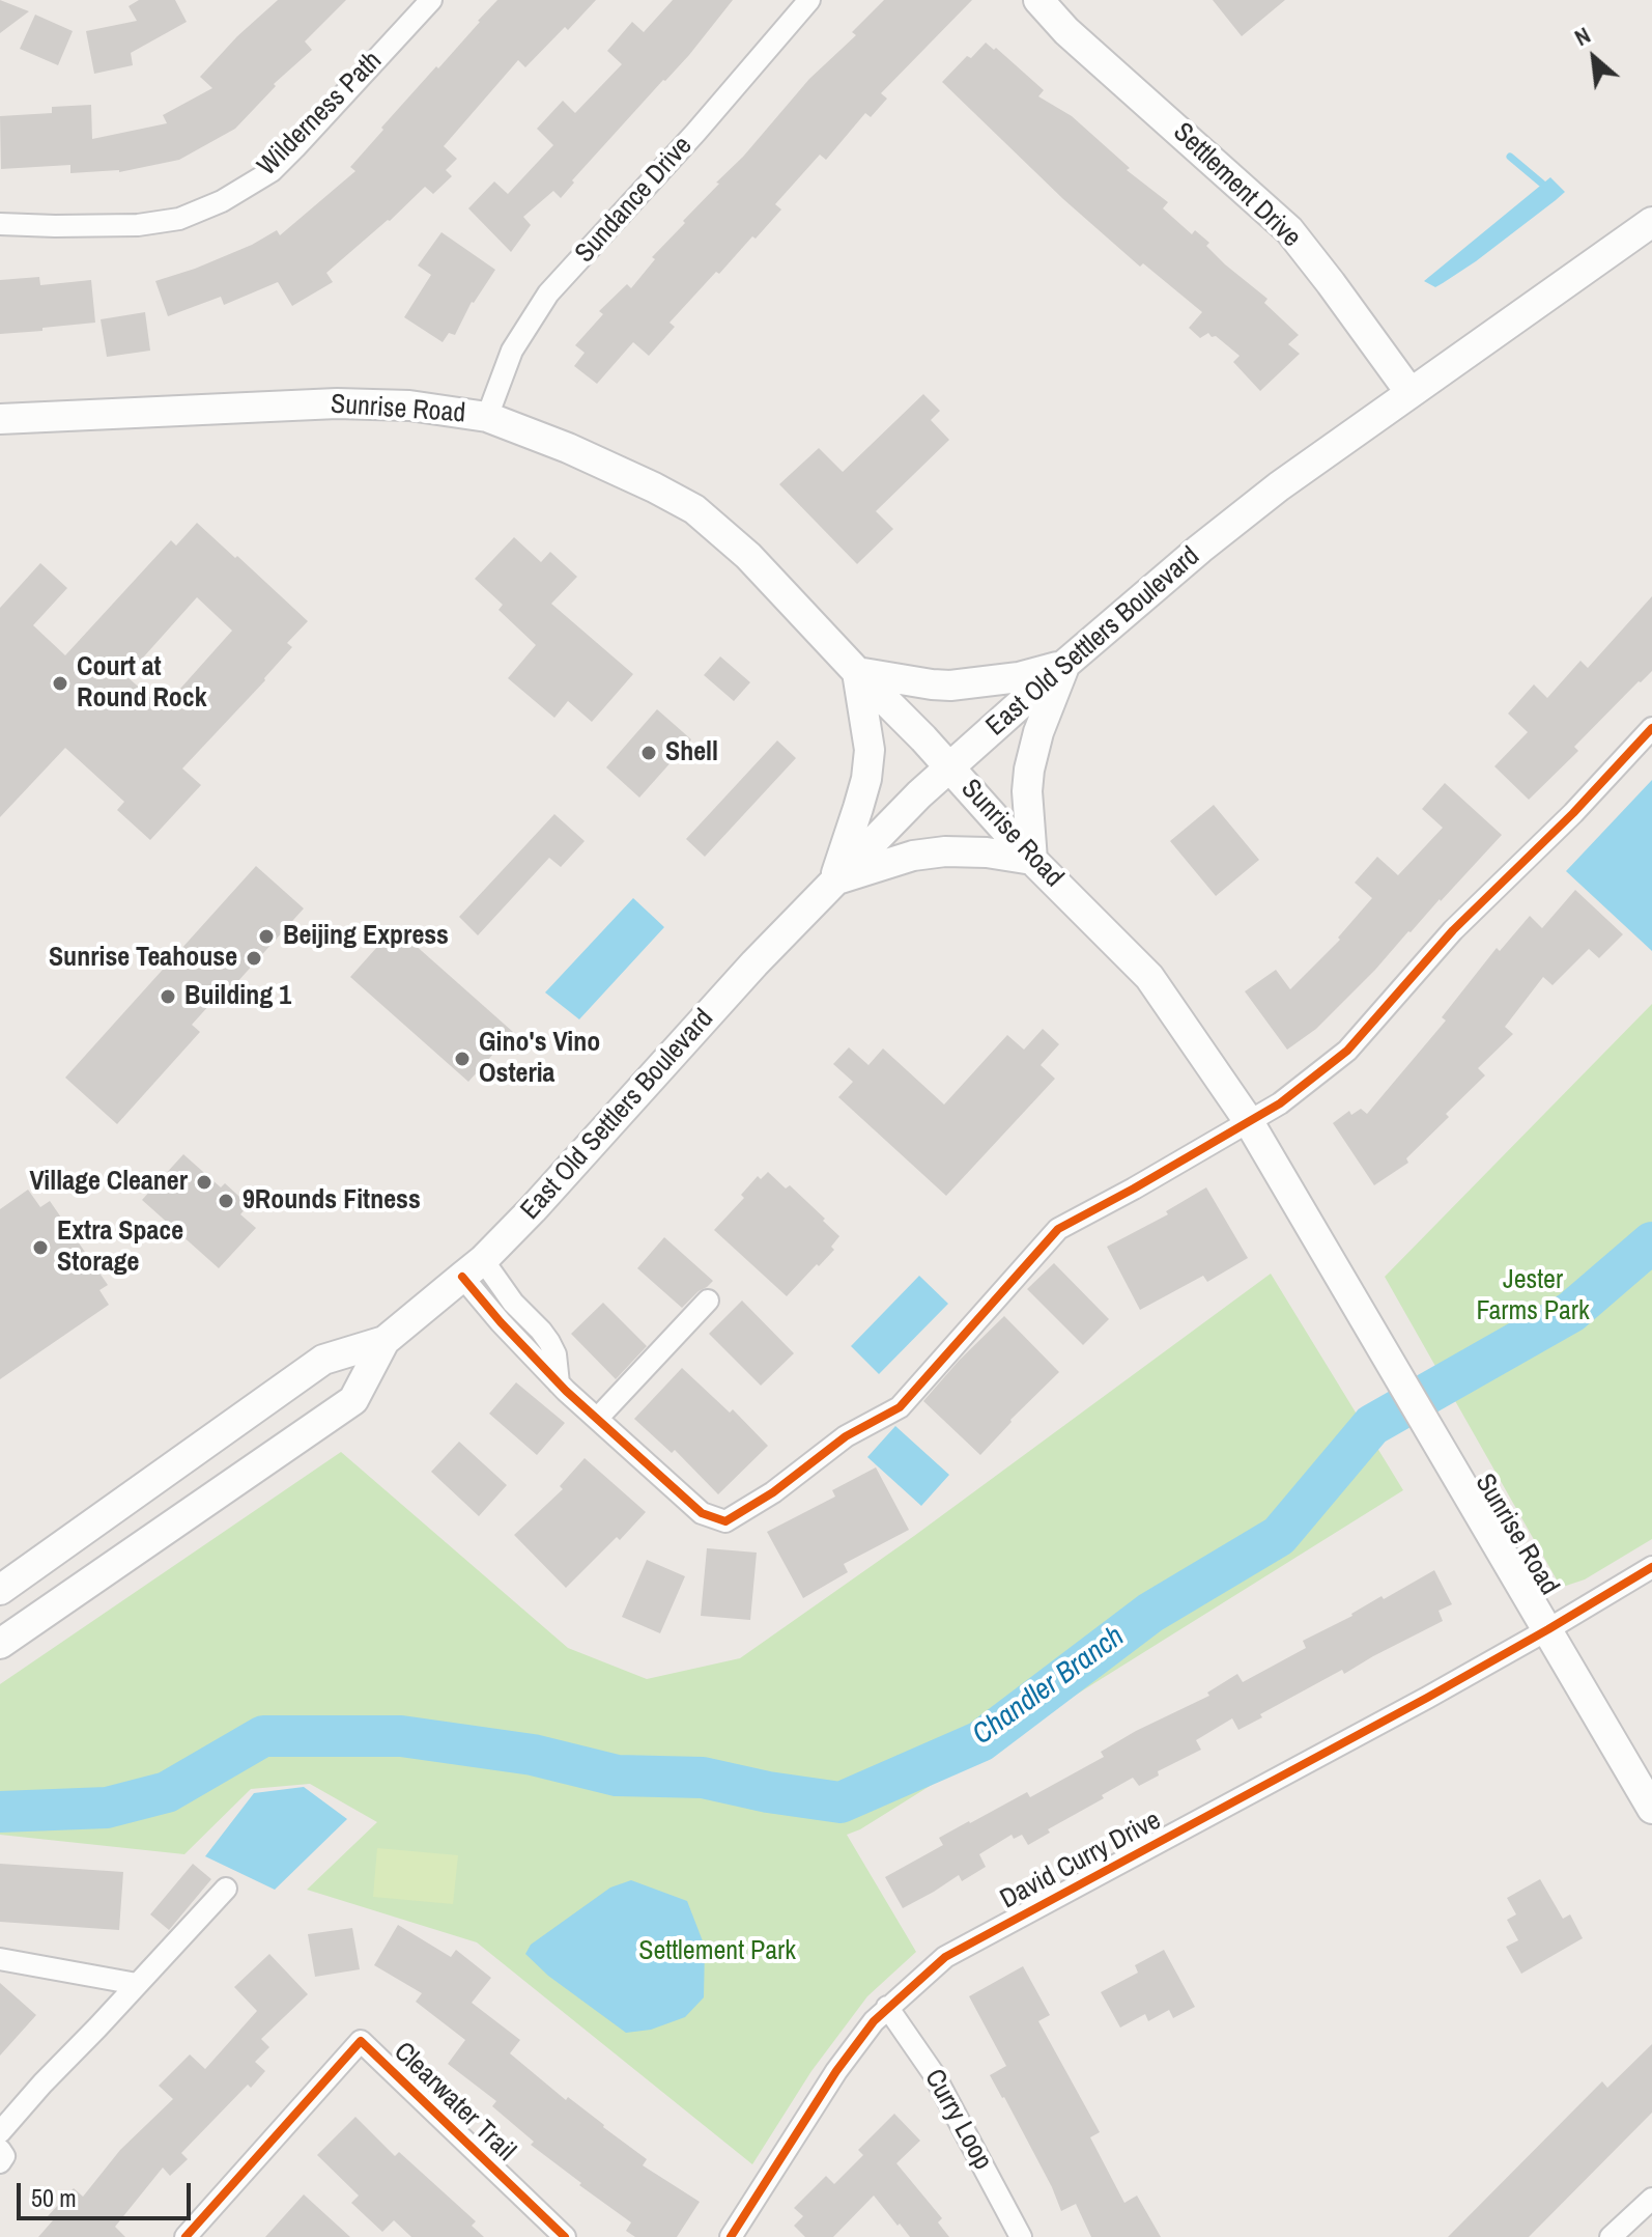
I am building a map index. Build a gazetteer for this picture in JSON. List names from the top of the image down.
{
  "streets": {
    "main road": ["Settlement Drive", "Sunrise Road", "East Old Settlers Boulevard"],
    "street": [
      "Wilderness Path",
      "Sundance Drive",
      "David Curry Drive",
      "Clearwater Trail",
      "Curry Loop"
    ]
  },
  "crossings": [
    ["Settlement Drive", "East Old Settlers Boulevard"],
    ["Sundance Drive", "Sunrise Road"],
    ["Sunrise Road", "East Old Settlers Boulevard"],
    ["Sunrise Road", "David Curry Drive"],
    ["David Curry Drive", "Curry Loop"]
  ],
  "water": ["Chandler Branch"],
  "parks": ["Jester Farms Park", "Settlement Park"],
  "places": [
    "Court at Round Rock",
    "Shell",
    "Beijing Express",
    "Sunrise Teahouse",
    "Building 1",
    "Gino's Vino Osteria",
    "Village Cleaner",
    "9Rounds Fitness",
    "Extra Space Storage"
  ],
  "scale_bar": "50 m",
  "north": "top left"
}
